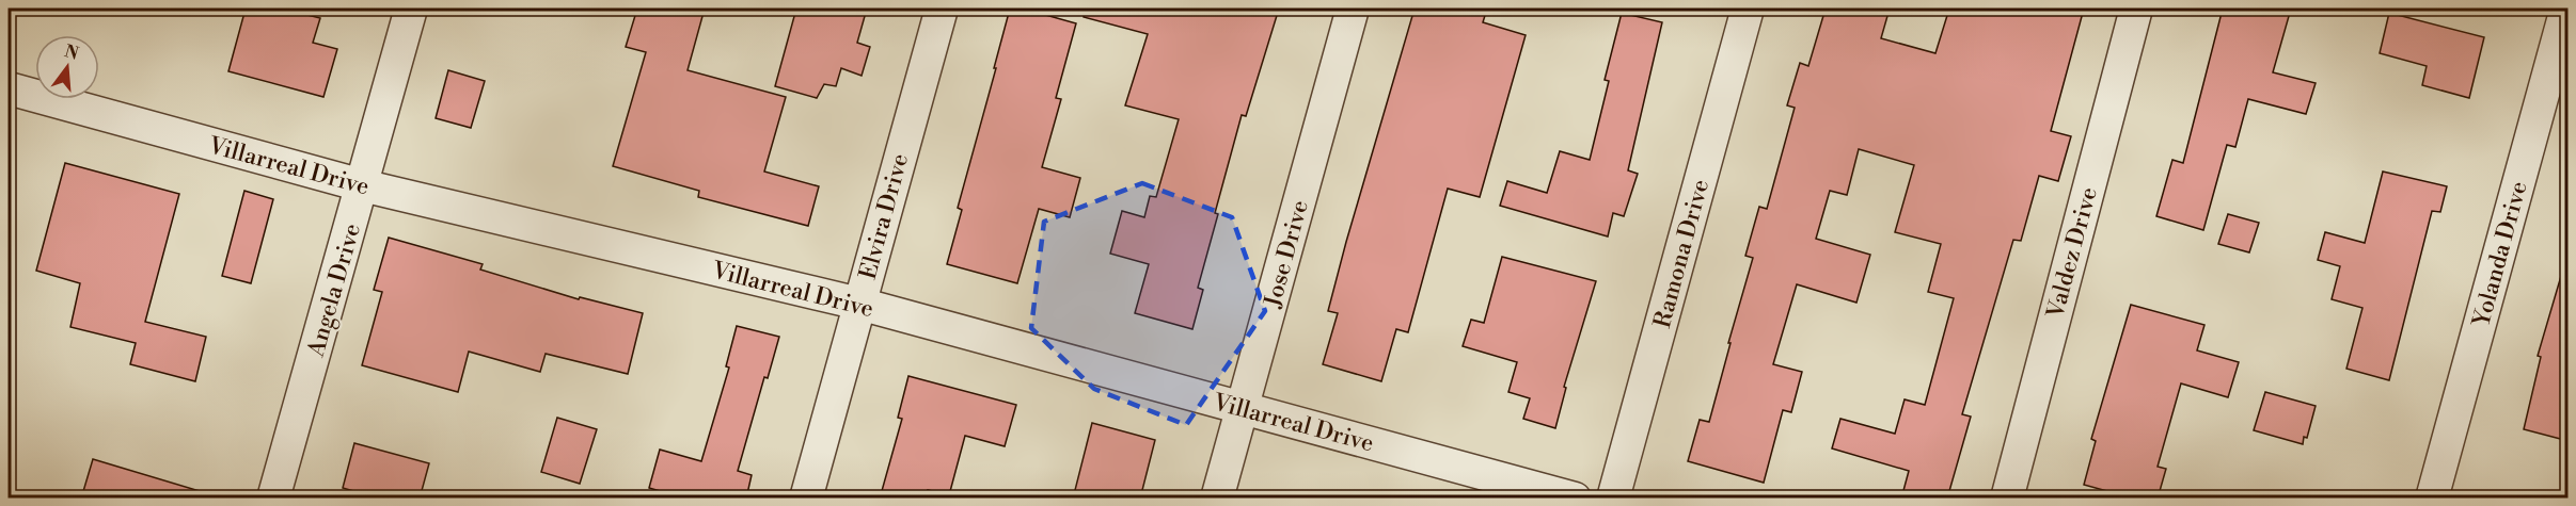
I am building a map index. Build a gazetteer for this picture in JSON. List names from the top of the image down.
{
  "streets": {
    "street": [
      "Villarreal Drive",
      "Elvira Drive",
      "Valdez Drive",
      "Jose Drive",
      "Ramona Drive",
      "Yolanda Drive",
      "Angela Drive"
    ]
  },
  "crossings": [
    ["Villarreal Drive", "Elvira Drive"],
    ["Villarreal Drive", "Jose Drive"],
    ["Villarreal Drive", "Angela Drive"]
  ],
  "north": "top"
}
